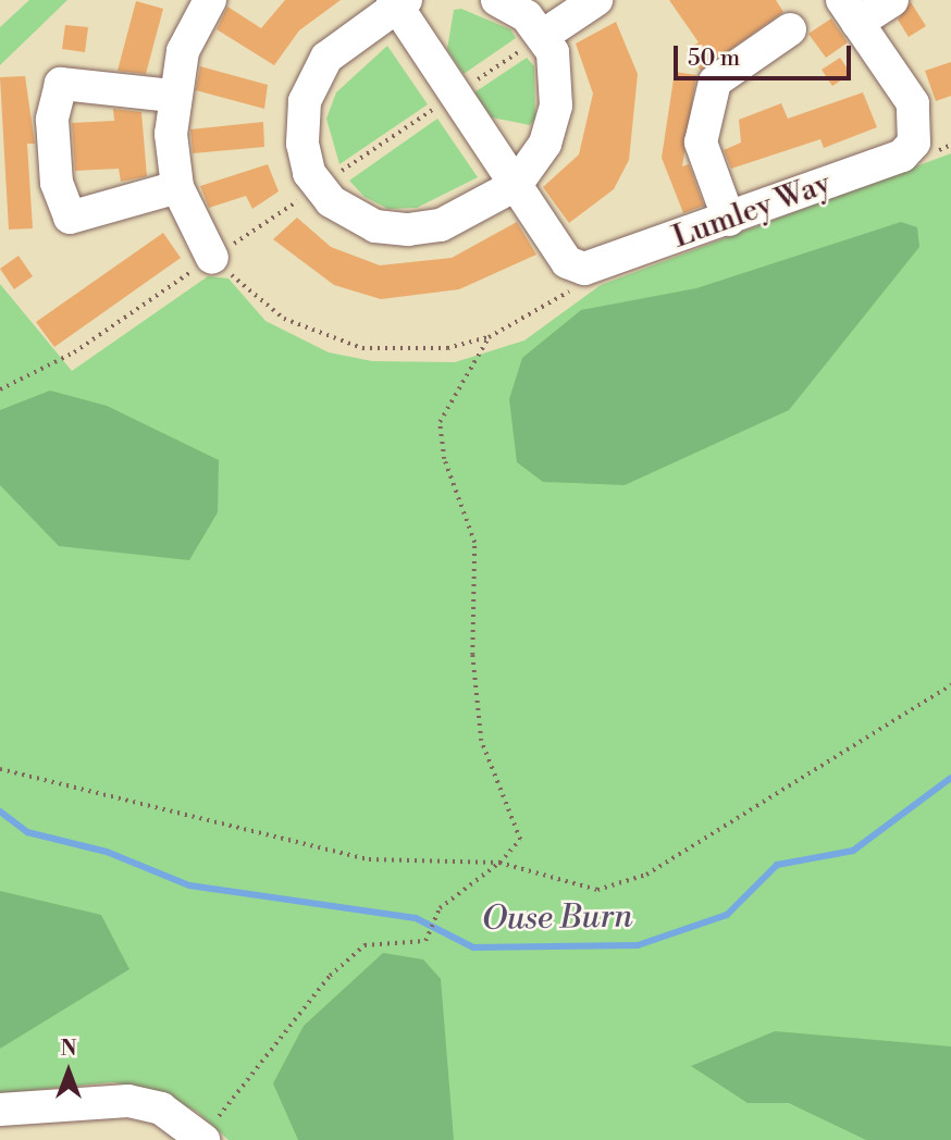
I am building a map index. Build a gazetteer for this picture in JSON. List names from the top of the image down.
{
  "streets": {
    "street": ["Lumley Way"]
  },
  "water": ["Ouse Burn"],
  "scale_bar": "50 m",
  "north": "top"
}
